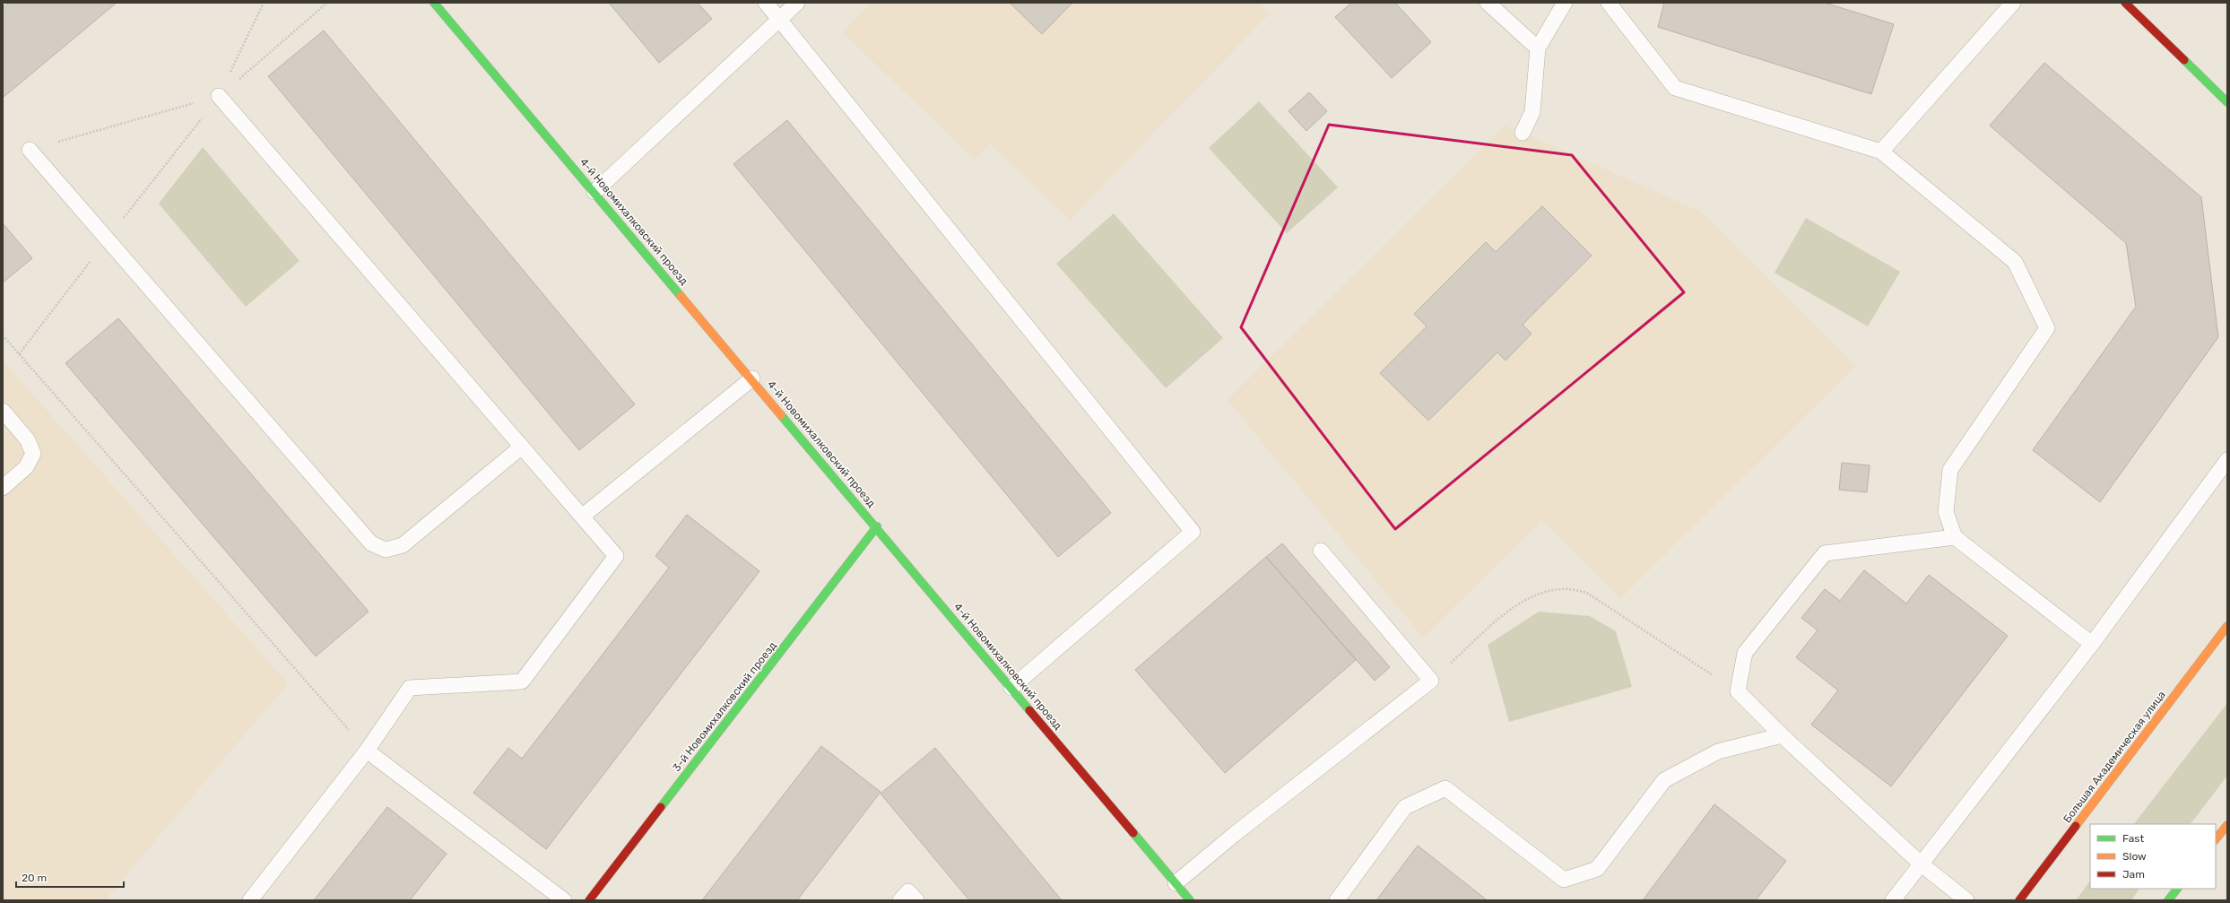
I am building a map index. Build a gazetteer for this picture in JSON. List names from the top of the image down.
{
  "streets": {
    "street": ["4-й Новомихалковский проезд", "3-й Новомихалковский проезд", "Большая Академическая улица"]
  },
  "crossings": [
    ["4-й Новомихалковский проезд", "3-й Новомихалковский проезд"]
  ],
  "legend": ["Fast", "Slow", "Jam"],
  "scale_bar": "20 m"
}
